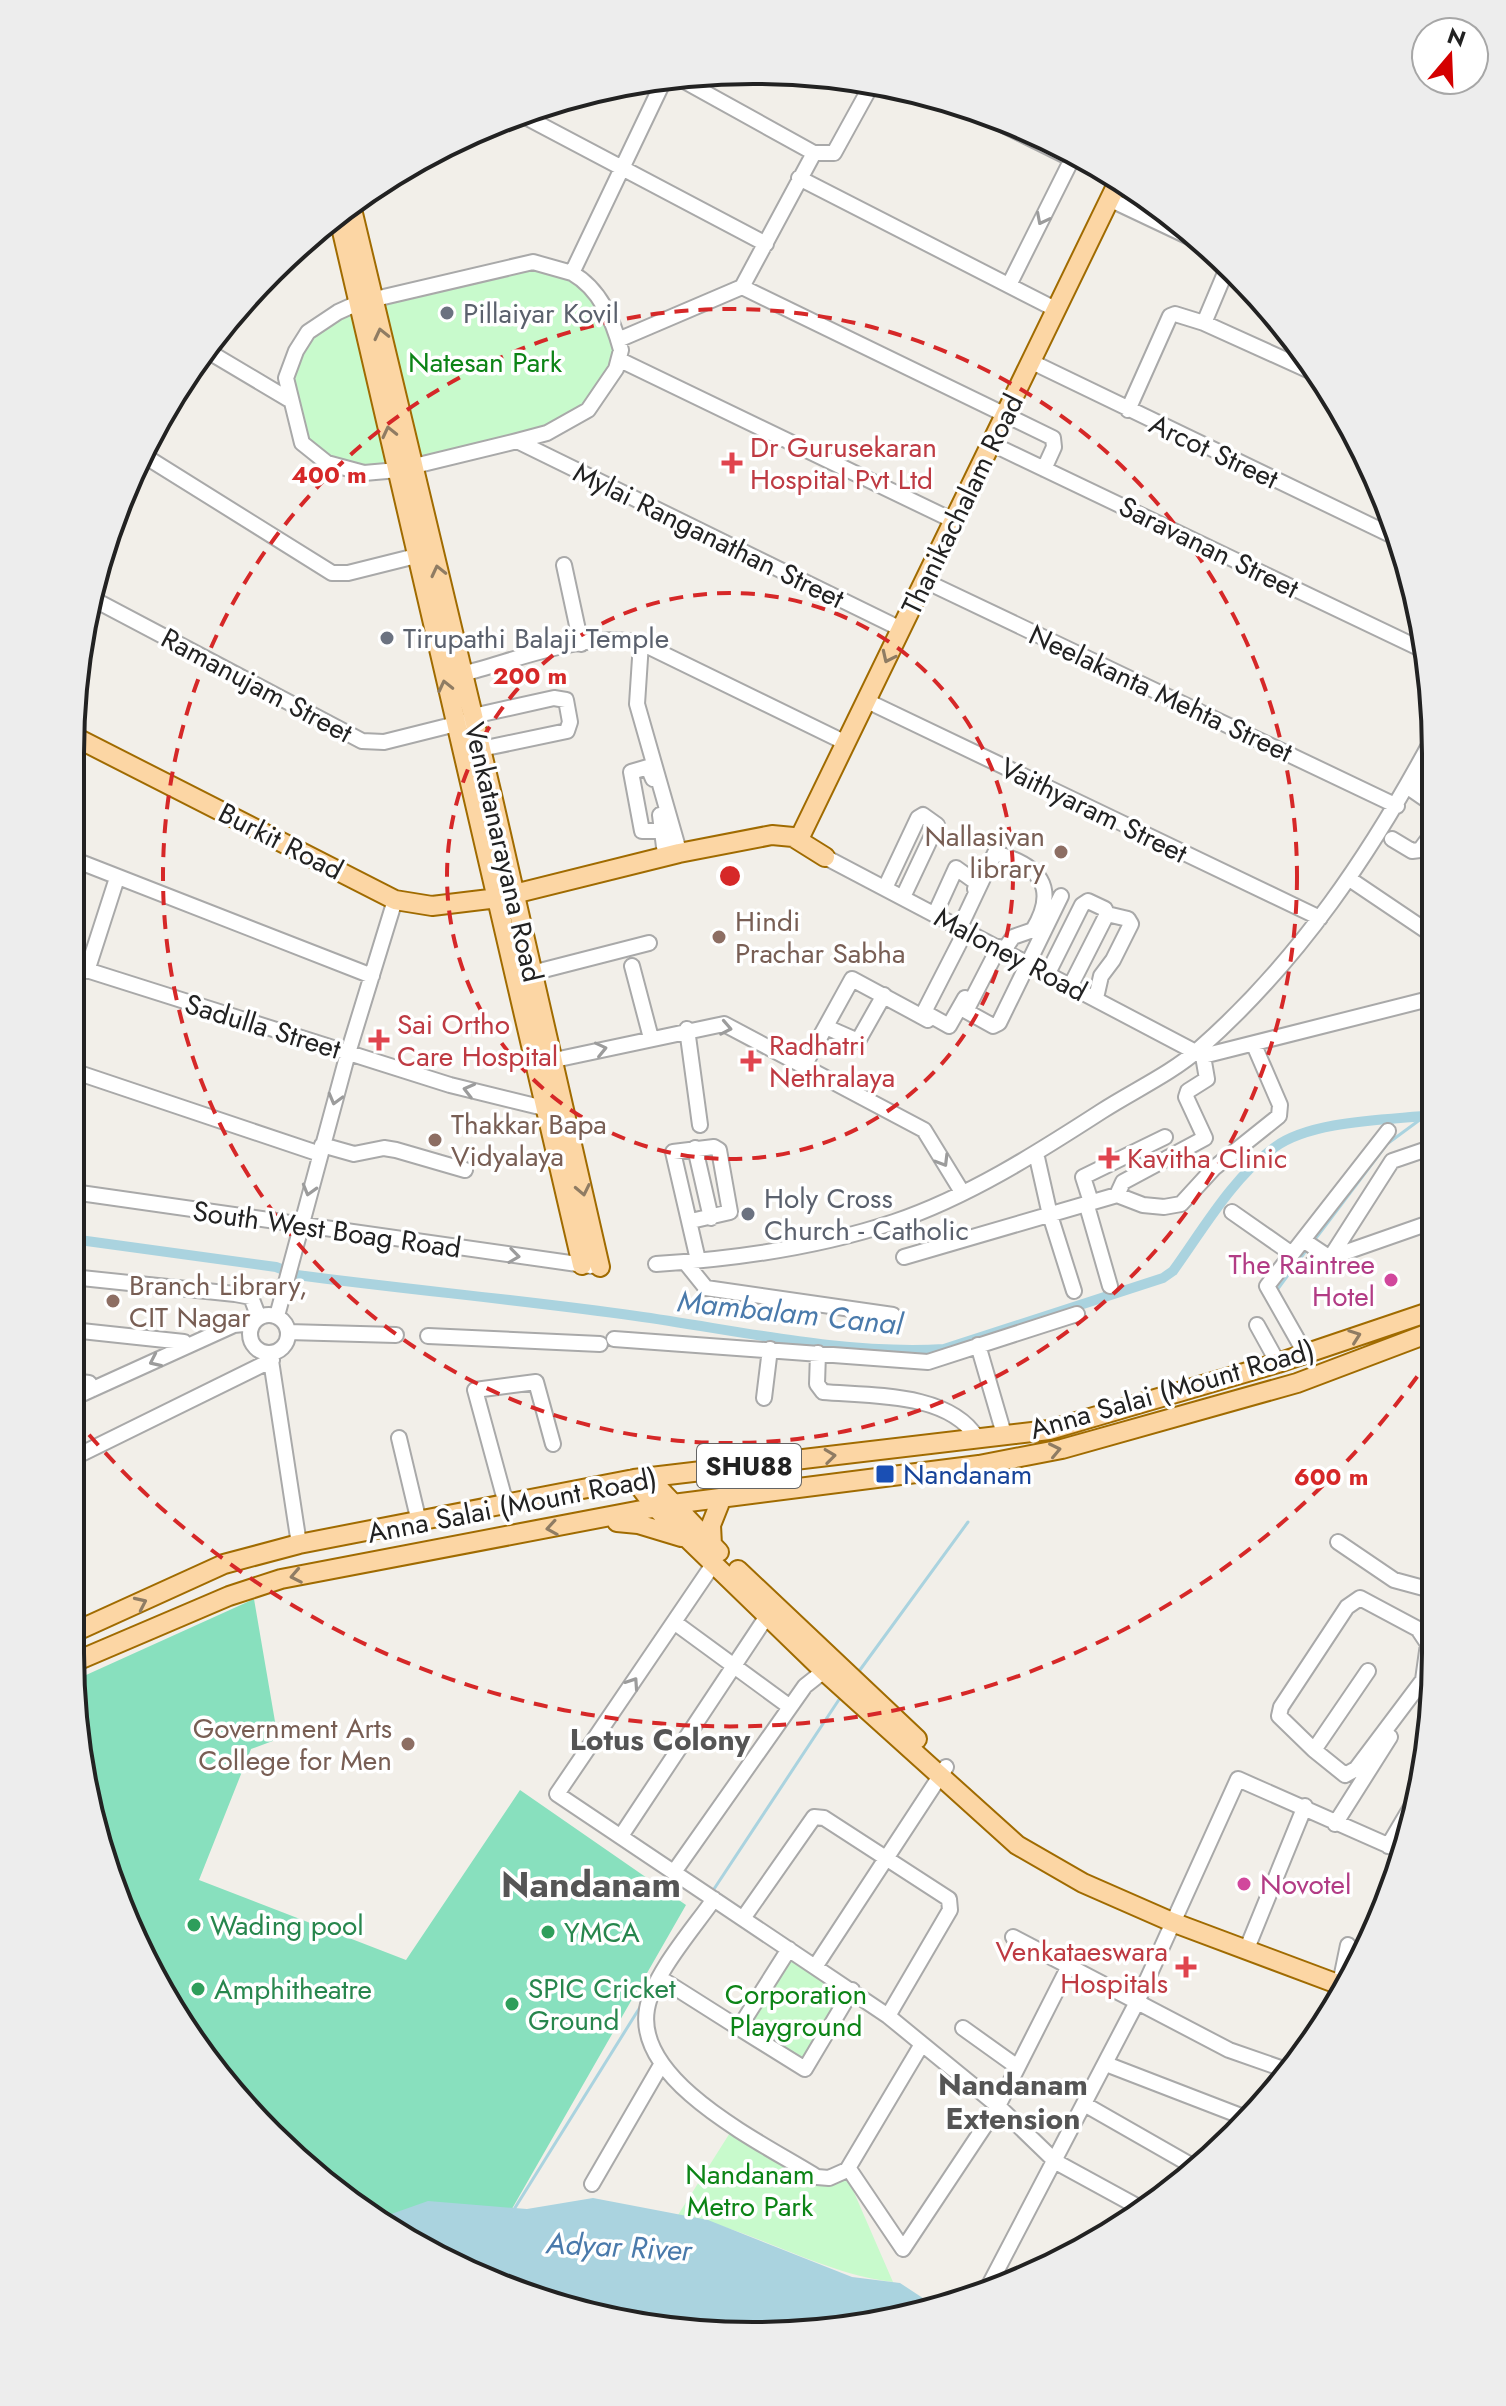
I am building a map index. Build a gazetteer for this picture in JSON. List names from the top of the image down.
{
  "streets": {
    "main road": [
      "Thanikachalam Road",
      "Burkit Road",
      "Venkatanarayana Road",
      "Maloney Road",
      "Anna Salai (Mount Road)",
      "SHU88"
    ],
    "street": [
      "Arcot Street",
      "Mylai Ranganathan Street",
      "Saravanan Street",
      "Ramanujam Street",
      "Neelakanta Mehta Street",
      "Vaithyaram Street",
      "Sadulla Street",
      "South West Boag Road"
    ]
  },
  "crossings": [
    ["Arcot Street", "Thanikachalam Road"],
    ["Thanikachalam Road", "Mylai Ranganathan Street"],
    ["Thanikachalam Road", "Saravanan Street"],
    ["Thanikachalam Road", "Neelakanta Mehta Street"],
    ["Thanikachalam Road", "Vaithyaram Street"],
    ["Thanikachalam Road", "Maloney Road"],
    ["Ramanujam Street", "Venkatanarayana Road"],
    ["Burkit Road", "Venkatanarayana Road"],
    ["Venkatanarayana Road", "Sadulla Street"],
    ["Venkatanarayana Road", "South West Boag Road"]
  ],
  "districts": ["Lotus Colony", "Nandanam", "Nandanam Extension"],
  "water": ["Mambalam Canal", "Adyar River"],
  "parks": ["Natesan Park", "Corporation Playground", "Nandanam Metro Park"],
  "places": {
    "other": [
      "Pillaiyar Kovil",
      "Tirupathi Balaji Temple",
      "Nallasivan library",
      "Hindi Prachar Sabha",
      "Thakkar Bapa Vidyalaya",
      "Holy Cross Church - Catholic",
      "The Raintree Hotel",
      "Branch Library, CIT Nagar",
      "Government Arts College for Men",
      "Novotel",
      "Wading pool",
      "YMCA",
      "Amphitheatre",
      "SPIC Cricket Ground"
    ],
    "health": [
      "Dr Gurusekaran Hospital Pvt Ltd",
      "Sai Ortho Care Hospital",
      "Radhatri Nethralaya",
      "Kavitha Clinic",
      "Venkataeswara Hospitals"
    ],
    "transit": ["Nandanam"]
  },
  "north": "top",
  "rings": ["400 m", "200 m", "600 m"]
}
